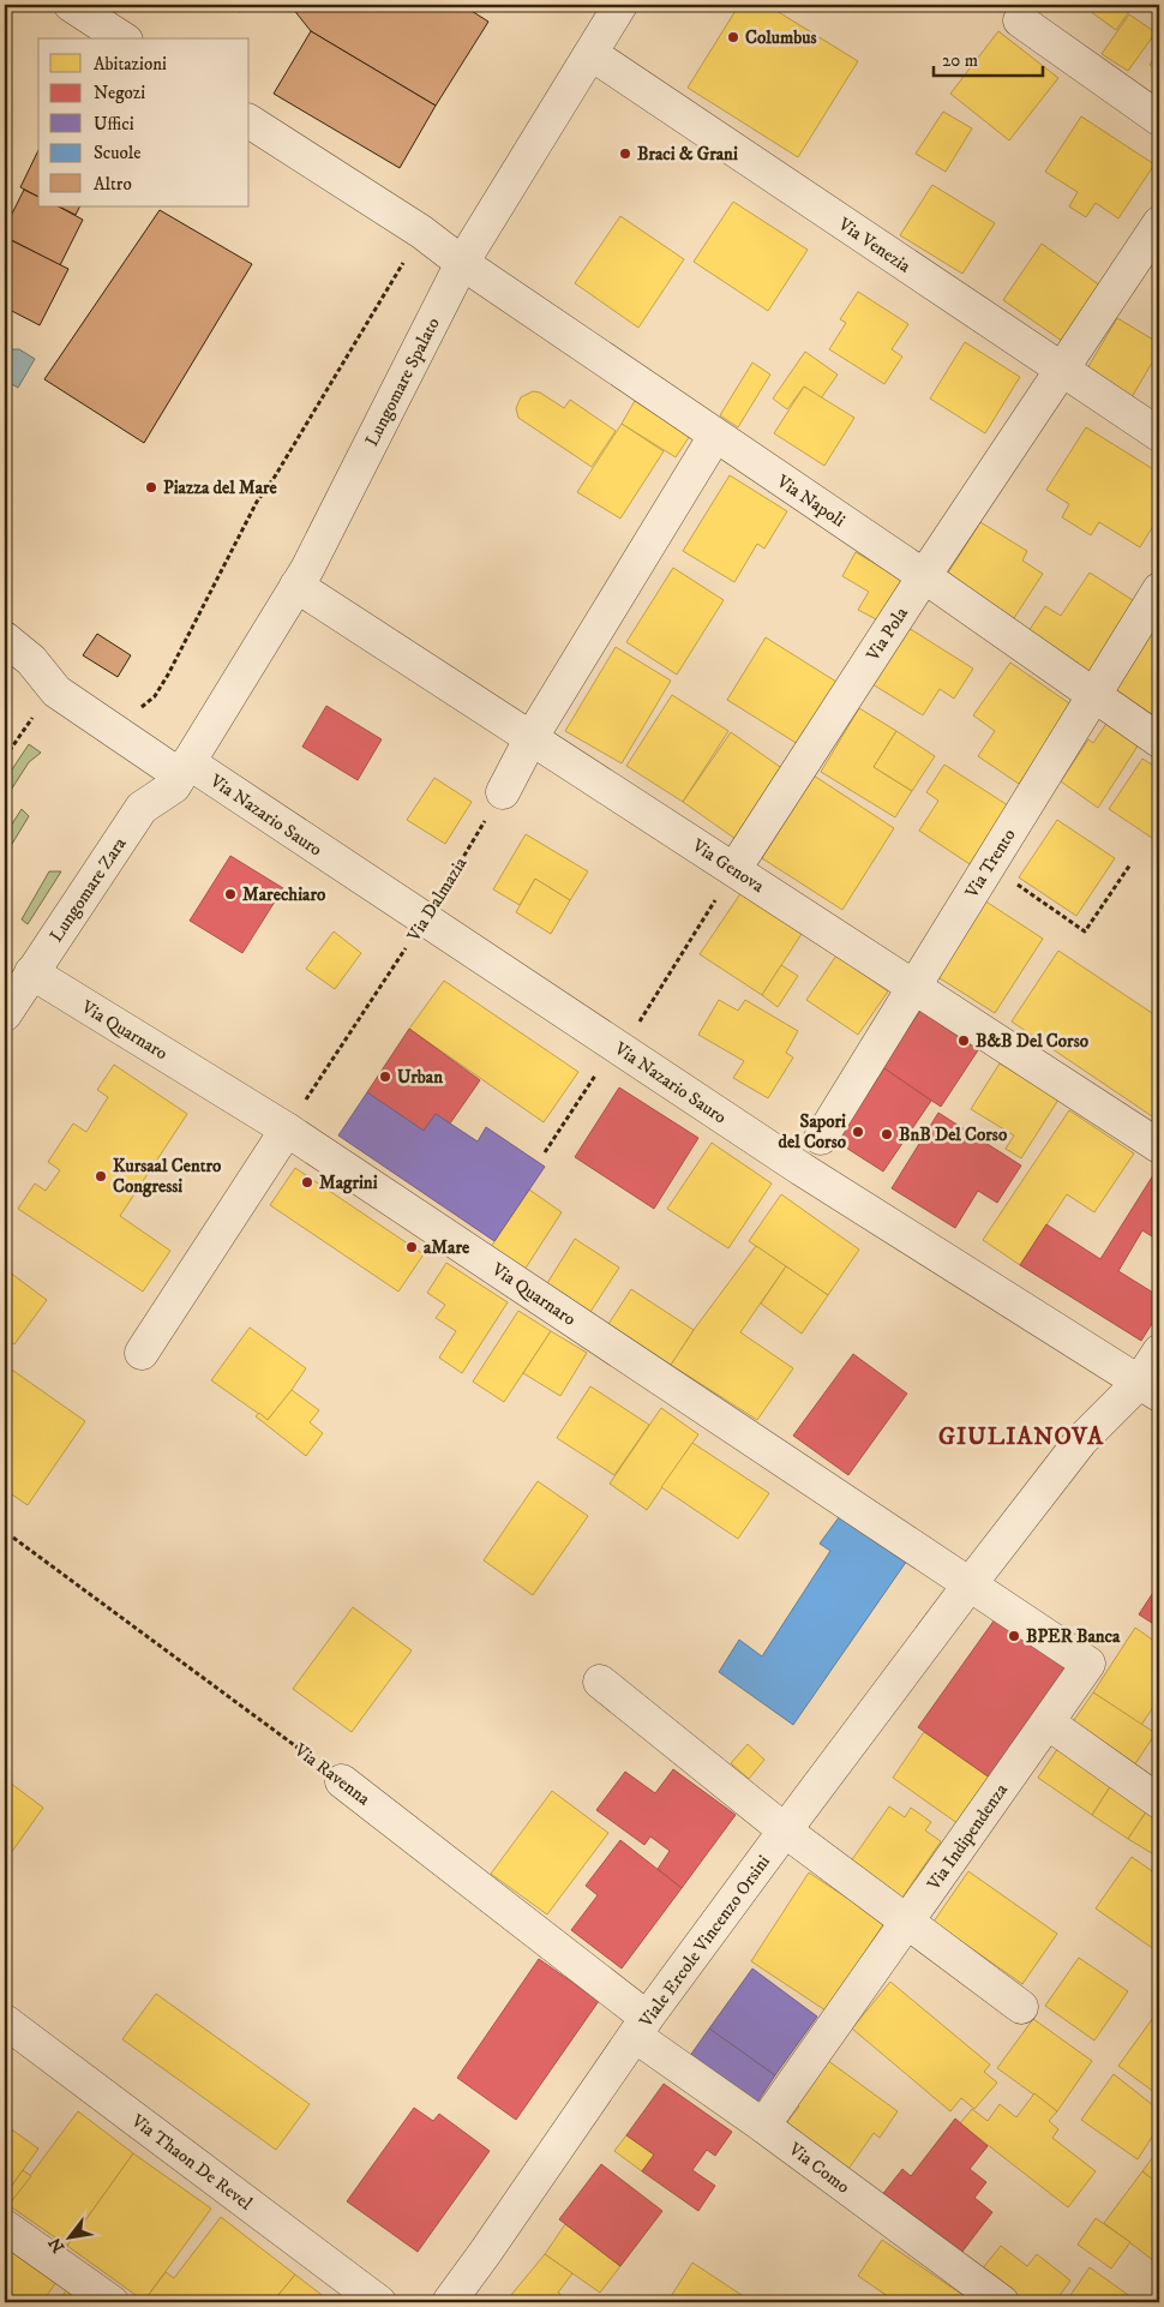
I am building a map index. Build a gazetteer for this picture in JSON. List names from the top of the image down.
{
  "streets": {
    "street": [
      "Via Venezia",
      "Lungomare Spalato",
      "Via Napoli",
      "Via Pola",
      "Via Nazario Sauro",
      "Via Trento",
      "Via Genova",
      "Lungomare Zara",
      "Via Quarnaro",
      "Via Ravenna",
      "Via Indipendenza",
      "Viale Ercole Vincenzo Orsini",
      "Via Thaon De Revel",
      "Via Como"
    ],
    "path": ["Via Dalmazia"]
  },
  "crossings": [
    ["Via Venezia", "Lungomare Spalato"],
    ["Via Venezia", "Via Pola"],
    ["Lungomare Spalato", "Via Napoli"],
    ["Lungomare Spalato", "Via Nazario Sauro"],
    ["Lungomare Spalato", "Via Genova"],
    ["Lungomare Spalato", "Lungomare Zara"],
    ["Via Napoli", "Via Pola"],
    ["Via Napoli", "Via Trento"],
    ["Via Pola", "Via Genova"],
    ["Via Nazario Sauro", "Lungomare Zara"],
    ["Via Nazario Sauro", "Via Dalmazia"],
    ["Via Nazario Sauro", "Viale Ercole Vincenzo Orsini"],
    ["Via Trento", "Via Genova"],
    ["Lungomare Zara", "Via Quarnaro"],
    ["Via Dalmazia", "Via Quarnaro"],
    ["Via Quarnaro", "Via Indipendenza"],
    ["Via Quarnaro", "Viale Ercole Vincenzo Orsini"],
    ["Via Ravenna", "Viale Ercole Vincenzo Orsini"],
    ["Via Ravenna", "Via Como"],
    ["Via Indipendenza", "Viale Ercole Vincenzo Orsini"],
    ["Via Indipendenza", "Via Como"],
    ["Viale Ercole Vincenzo Orsini", "Via Como"]
  ],
  "districts": ["GIULIANOVA"],
  "places": [
    "Columbus",
    "Braci & Grani",
    "Piazza del Mare",
    "Marechiaro",
    "B&B Del Corso",
    "Urban",
    "Sapori del Corso",
    "BnB Del Corso",
    "Kursaal Centro Congressi",
    "Magrini",
    "aMare",
    "BPER Banca"
  ],
  "legend": [
    "Abitazioni",
    "Negozi",
    "Uffici",
    "Scuole",
    "Altro"
  ],
  "scale_bar": "20 m",
  "north": "bottom left"
}
